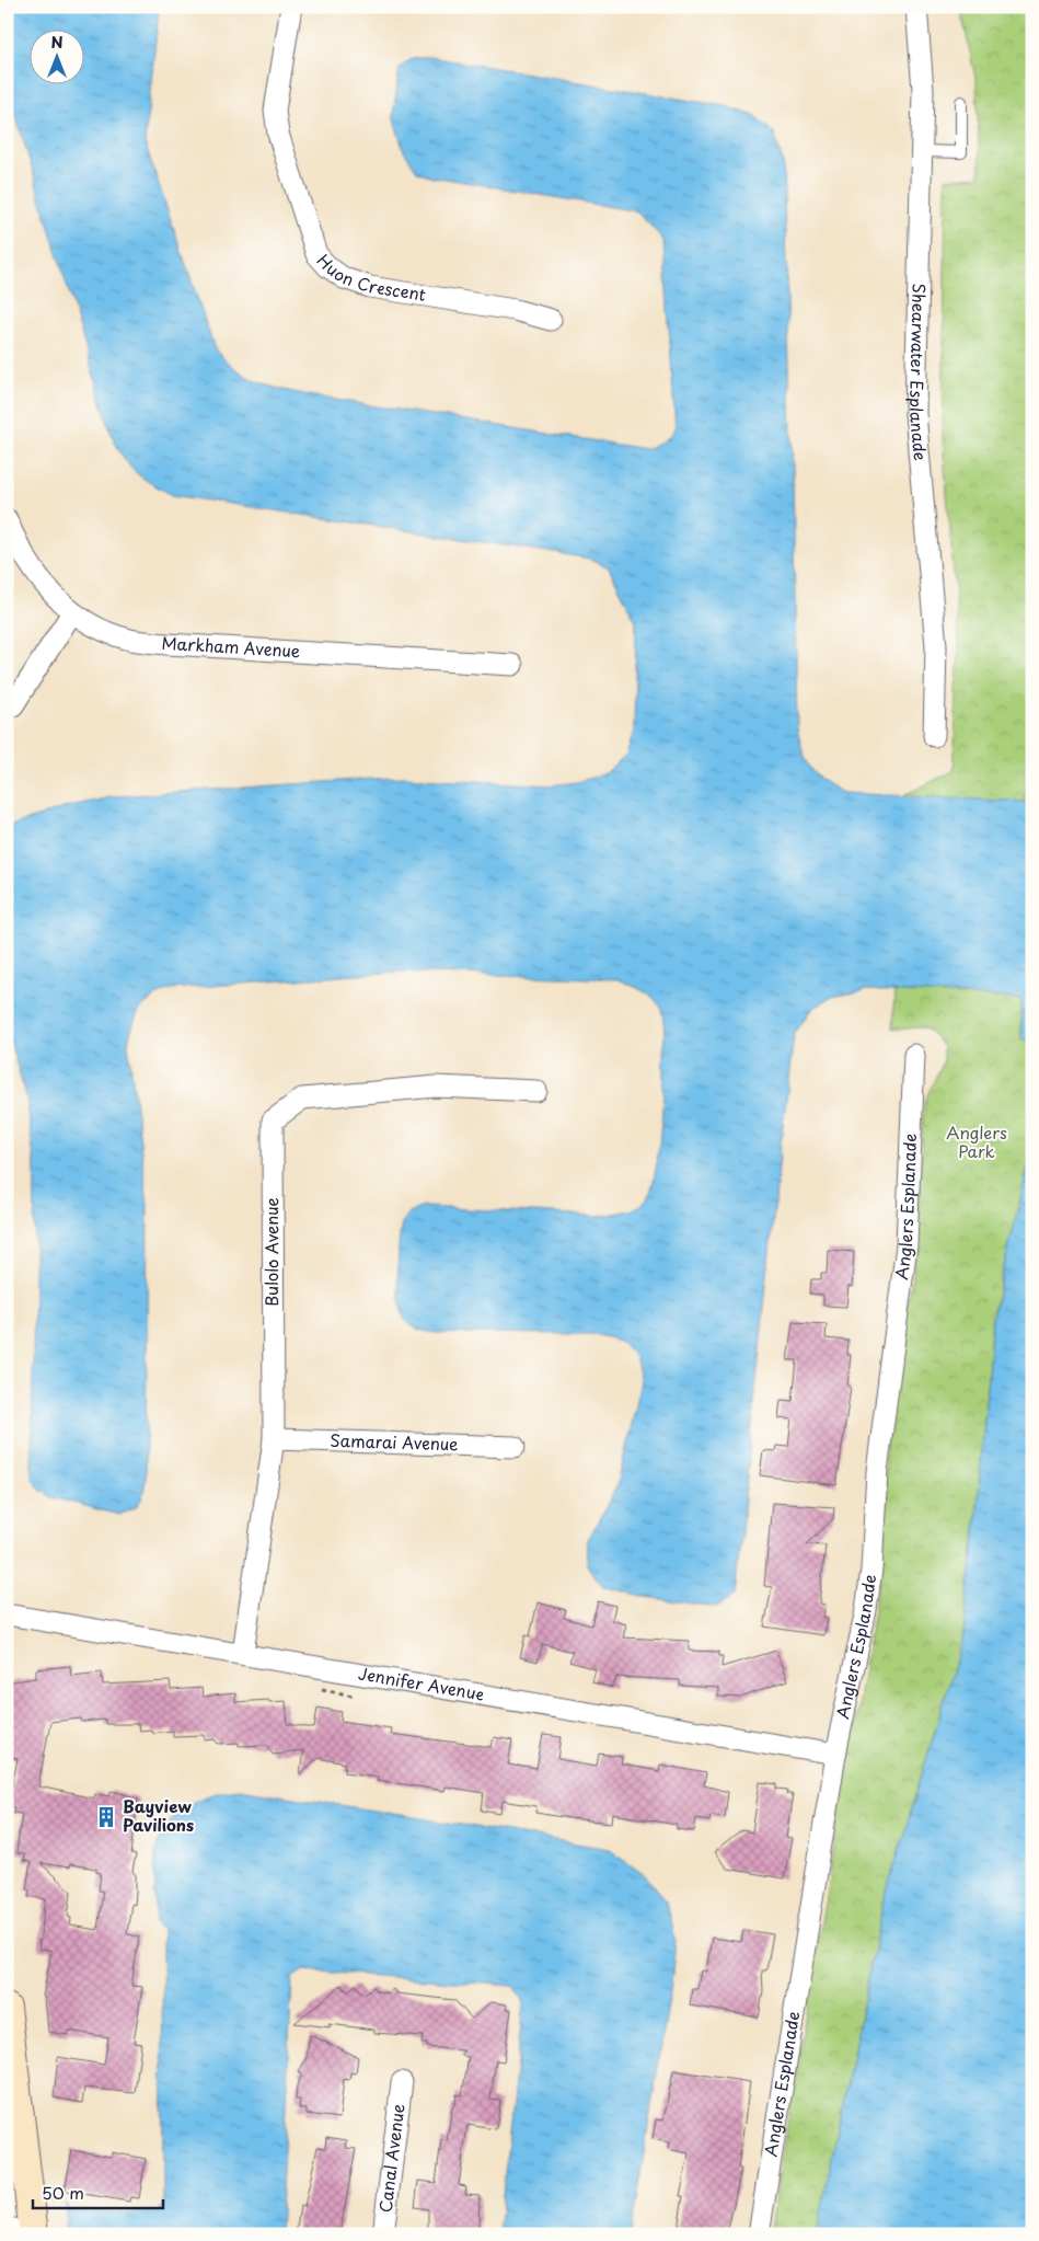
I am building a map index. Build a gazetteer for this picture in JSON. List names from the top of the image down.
{
  "streets": {
    "street": [
      "Huon Crescent",
      "Shearwater Esplanade",
      "Markham Avenue",
      "Anglers Esplanade",
      "Bulolo Avenue",
      "Samarai Avenue",
      "Jennifer Avenue",
      "Canal Avenue"
    ]
  },
  "crossings": [
    ["Anglers Esplanade", "Jennifer Avenue"],
    ["Bulolo Avenue", "Samarai Avenue"],
    ["Bulolo Avenue", "Jennifer Avenue"]
  ],
  "parks": ["Anglers Park"],
  "places": {
    "building": ["Bayview Pavilions"]
  },
  "scale_bar": "50 m",
  "north": "top"
}
